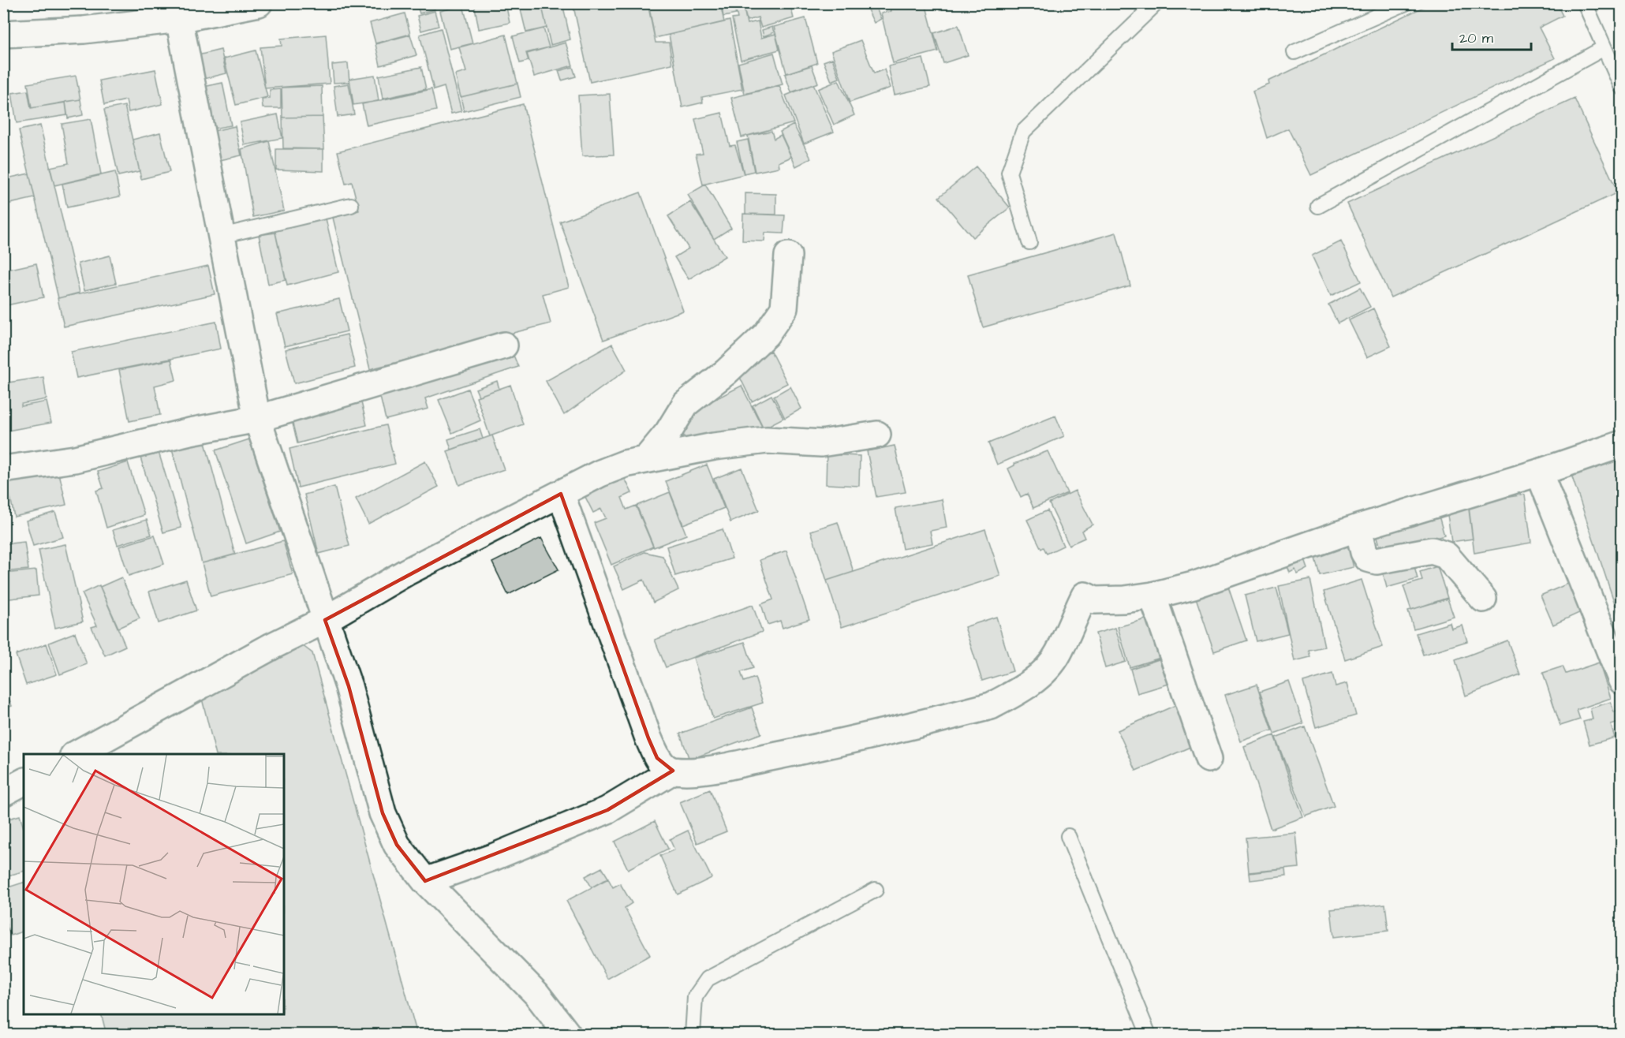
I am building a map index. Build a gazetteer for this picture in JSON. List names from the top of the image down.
{
  "scale_bar": "20 m"
}
